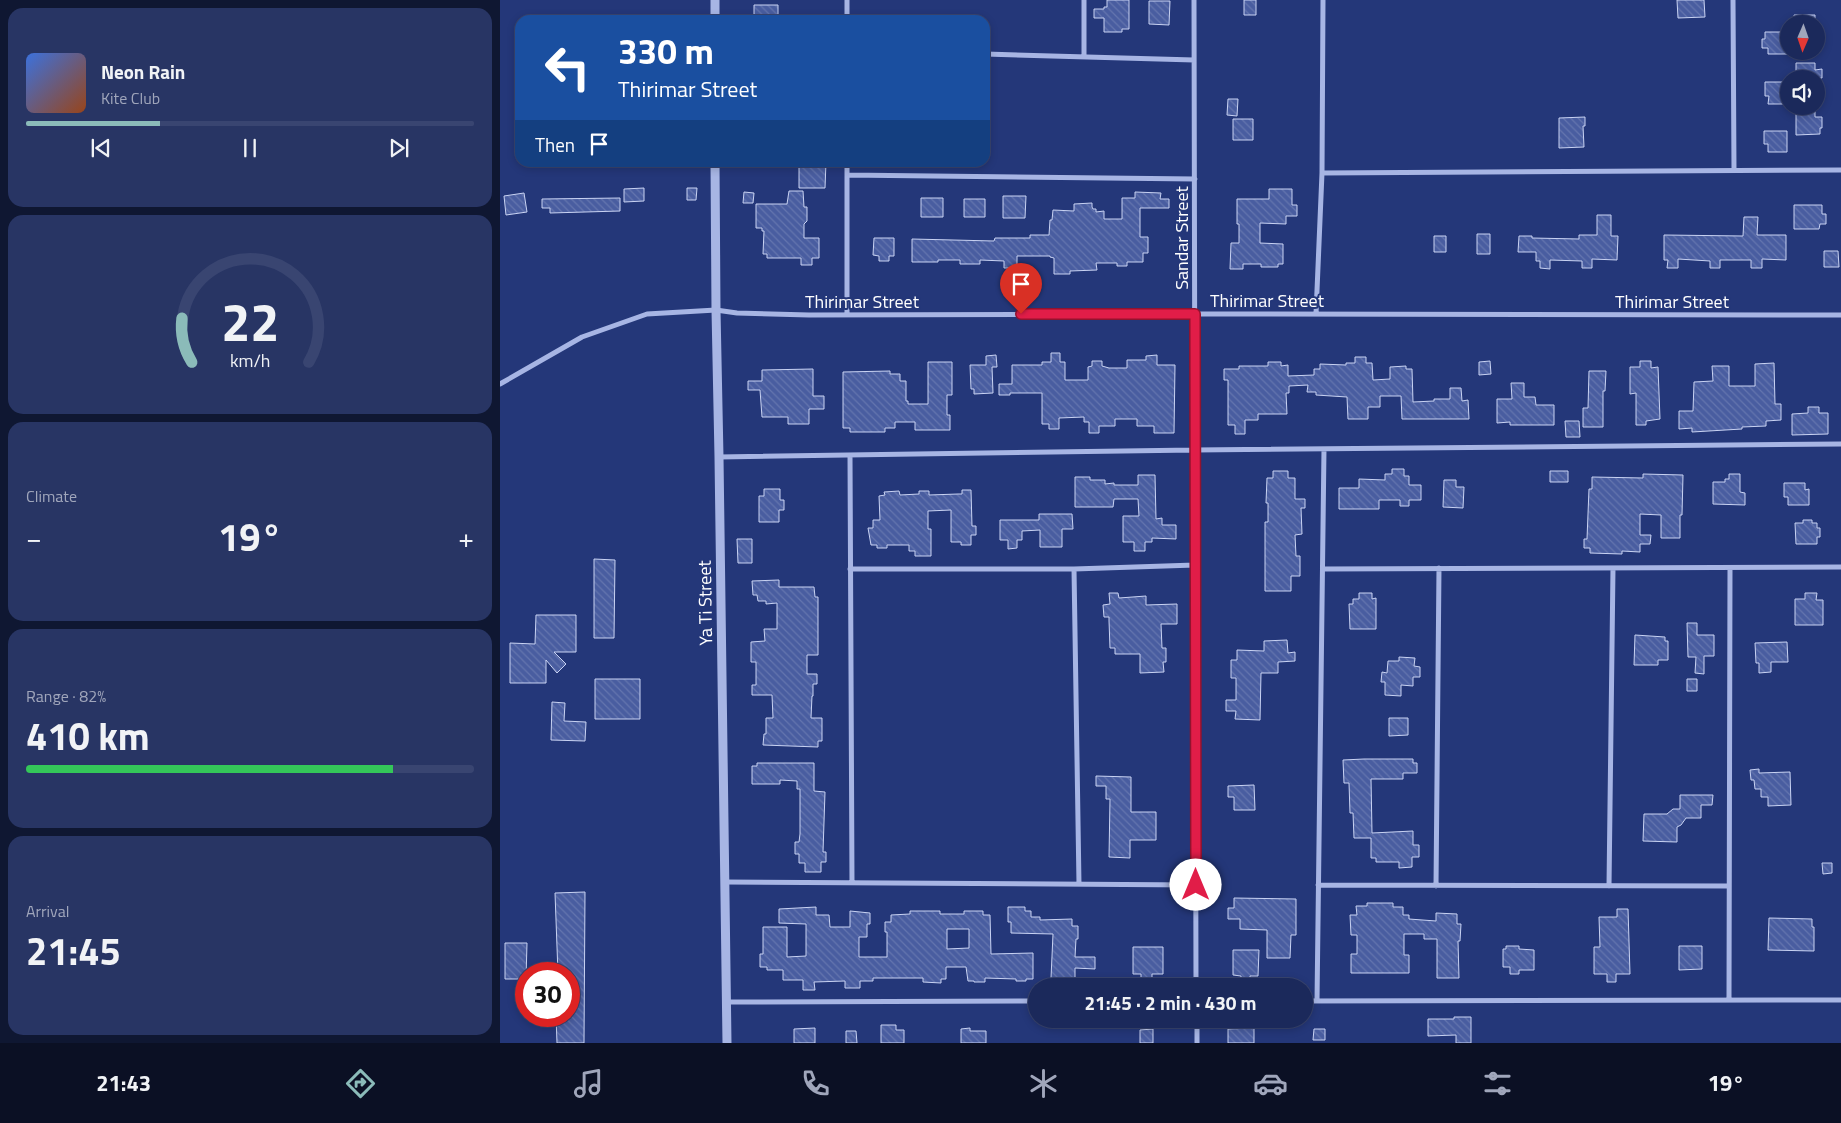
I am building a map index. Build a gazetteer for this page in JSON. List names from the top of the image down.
{
  "streets": {
    "street": ["Sandar Street", "Thirimar Street", "Ya Ti Street"]
  },
  "crossings": [
    ["Sandar Street", "Thirimar Street"],
    ["Thirimar Street", "Ya Ti Street"]
  ],
  "north": "bottom",
  "page": {
    "turn": ["330 m", "Thirimar Street"],
    "song": ["Neon Rain", "Kite Club"],
    "then": "Then",
    "tile": [
      "Climate",
      ["Range · 82%", "410 km"],
      ["Arrival", "21:45"]
    ],
    "heat": ["−", "19°", "+"],
    "limit": "30",
    "trip": "21:45 · 2 min · 430 m",
    "tabs": ["21:43", "19°"],
    "gauge": ["22", "km/h"]
  }
}
